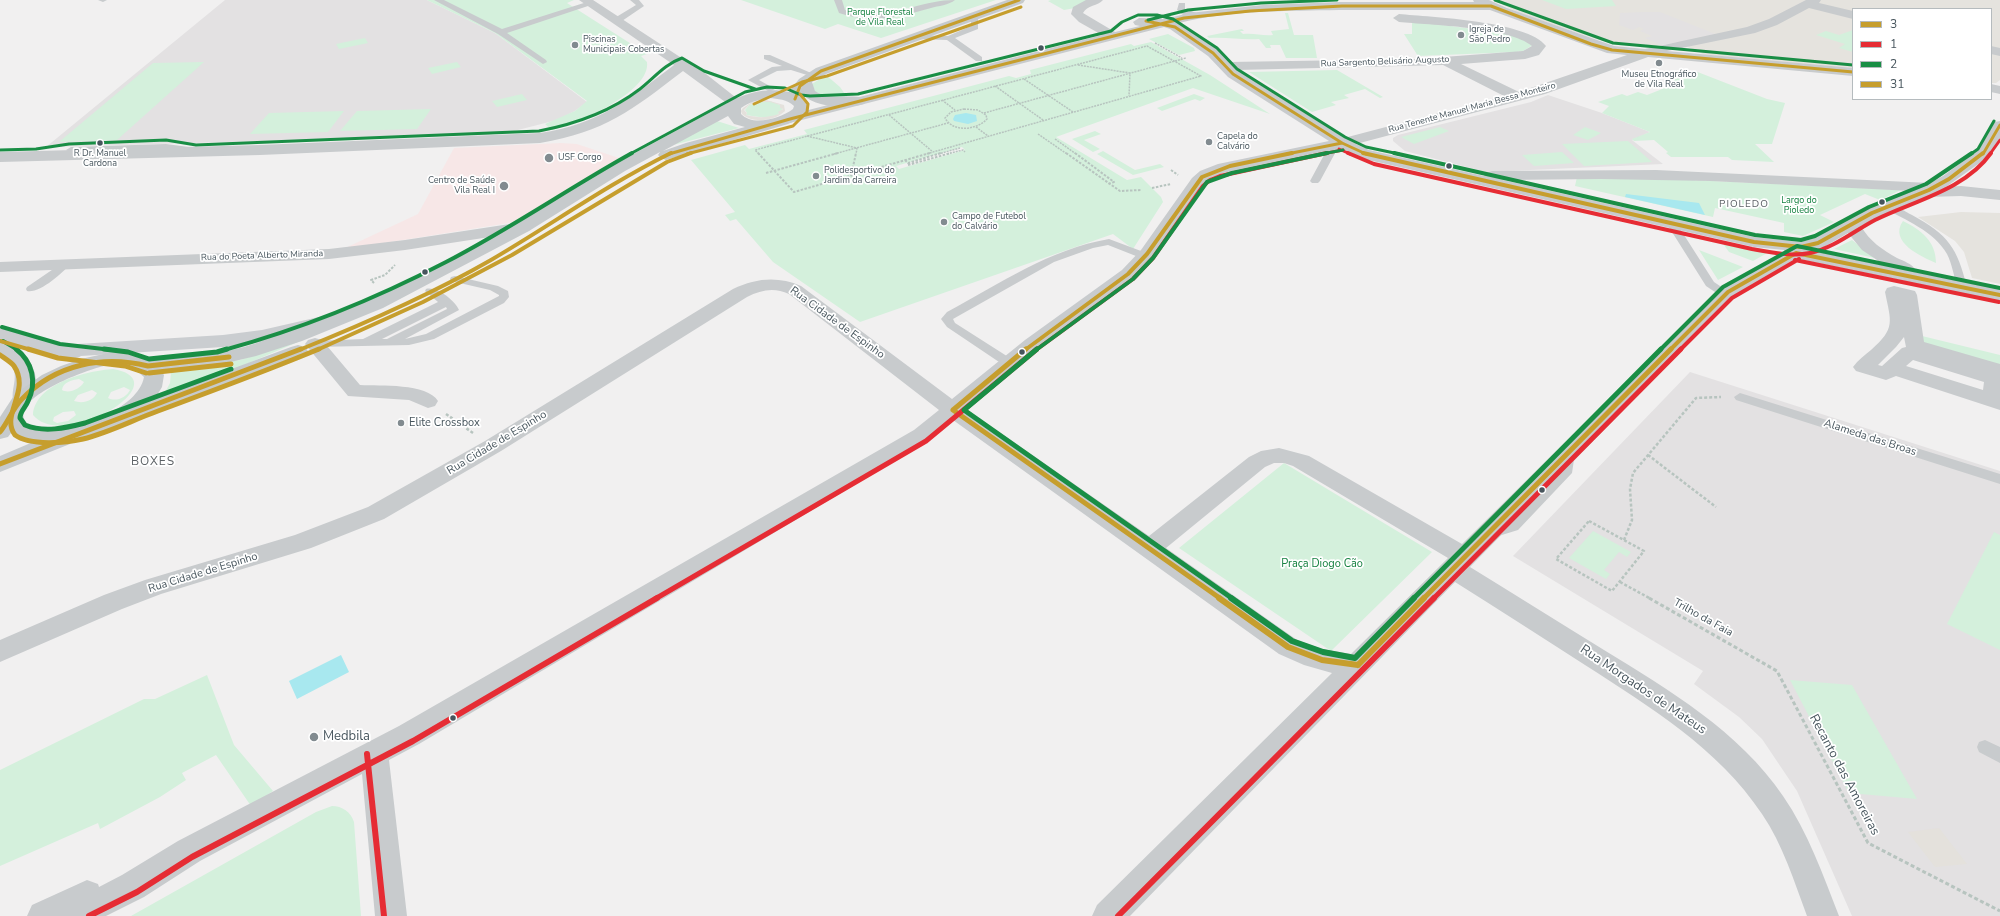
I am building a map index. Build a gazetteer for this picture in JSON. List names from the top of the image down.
{
  "streets": {
    "street": [
      "Rua Sargento Belisário Augusto",
      "Rua Tenente Manuel Maria Bessa Monteiro",
      "Rua do Poeta Alberto Miranda",
      "Rua Cidade de Espinho",
      "Rua Morgados de Mateus"
    ],
    "lane": ["Alameda das Broas"],
    "path": ["Trilho da Faia", "Recanto das Amoreiras"]
  },
  "crossings": [
    ["Rua Tenente Manuel Maria Bessa Monteiro", "Rua Cidade de Espinho"],
    ["Trilho da Faia", "Recanto das Amoreiras"]
  ],
  "districts": ["PIOLEDO", "BOXES"],
  "parks": ["Parque Florestal de Vila Real", "Largo do Pioledo", "Praça Diogo Cão"],
  "places": [
    "Igreja de São Pedro",
    "Piscinas Municipais Cobertas",
    "Museu Etnográfico de Vila Real",
    "Capela do Calvário",
    "R Dr. Manuel Cardona",
    "USF Corgo",
    "Polidesportivo do Jardim da Carreira",
    "Centro de Saúde Vila Real I",
    "Campo de Futebol do Calvário",
    "Elite Crossbox",
    "Medbila"
  ],
  "lines": [
    "transit line 3",
    "transit line 2",
    "transit line 31",
    "transit line 1"
  ],
  "legend": [
    "3",
    "1",
    "2",
    "31"
  ]
}
